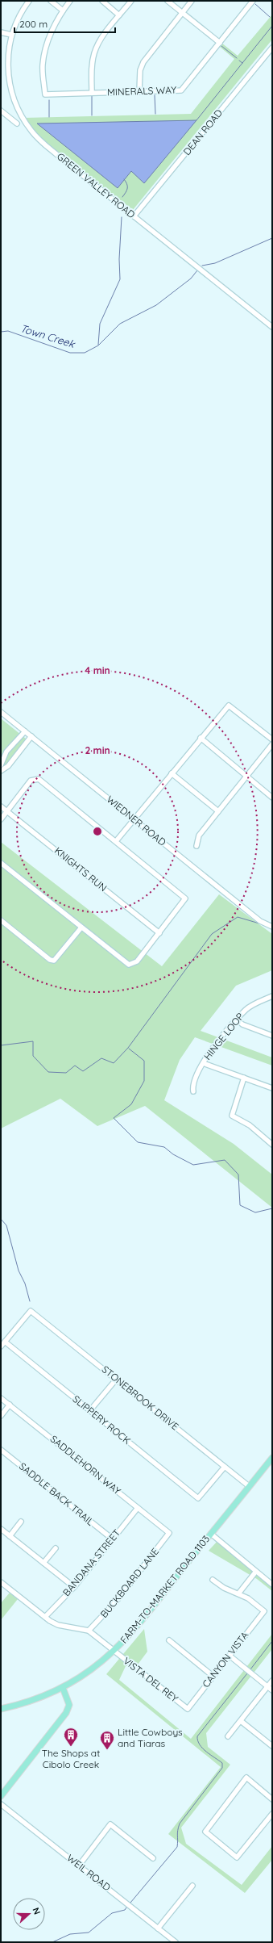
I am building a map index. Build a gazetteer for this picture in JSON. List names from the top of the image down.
{
  "streets": {
    "main road": ["FARM-TO-MARKET ROAD 1103"],
    "street": [
      "MINERALS WAY",
      "DEAN ROAD",
      "GREEN VALLEY ROAD",
      "WIEDNER ROAD",
      "KNIGHTS RUN",
      "HINGE LOOP",
      "STONEBROOK DRIVE",
      "SLIPPERY ROCK",
      "SADDLEHORN WAY",
      "SADDLE BACK TRAIL",
      "BANDANA STREET",
      "BUCKBOARD LANE",
      "CANYON VISTA",
      "VISTA DEL REY",
      "WEIL ROAD"
    ]
  },
  "crossings": [
    ["DEAN ROAD", "GREEN VALLEY ROAD"],
    ["STONEBROOK DRIVE", "SLIPPERY ROCK"],
    ["STONEBROOK DRIVE", "FARM-TO-MARKET ROAD 1103"],
    ["SADDLEHORN WAY", "BANDANA STREET"],
    ["SADDLEHORN WAY", "BUCKBOARD LANE"],
    ["SADDLE BACK TRAIL", "BANDANA STREET"],
    ["BUCKBOARD LANE", "VISTA DEL REY"],
    ["FARM-TO-MARKET ROAD 1103", "VISTA DEL REY"],
    ["CANYON VISTA", "VISTA DEL REY"]
  ],
  "water": ["Town Creek"],
  "places": {
    "building": ["The Shops at Cibolo Creek", "Little Cowboys and Tiaras"]
  },
  "scale_bar": "200 m",
  "north": "right",
  "rings": ["4 min", "2 min"]
}
